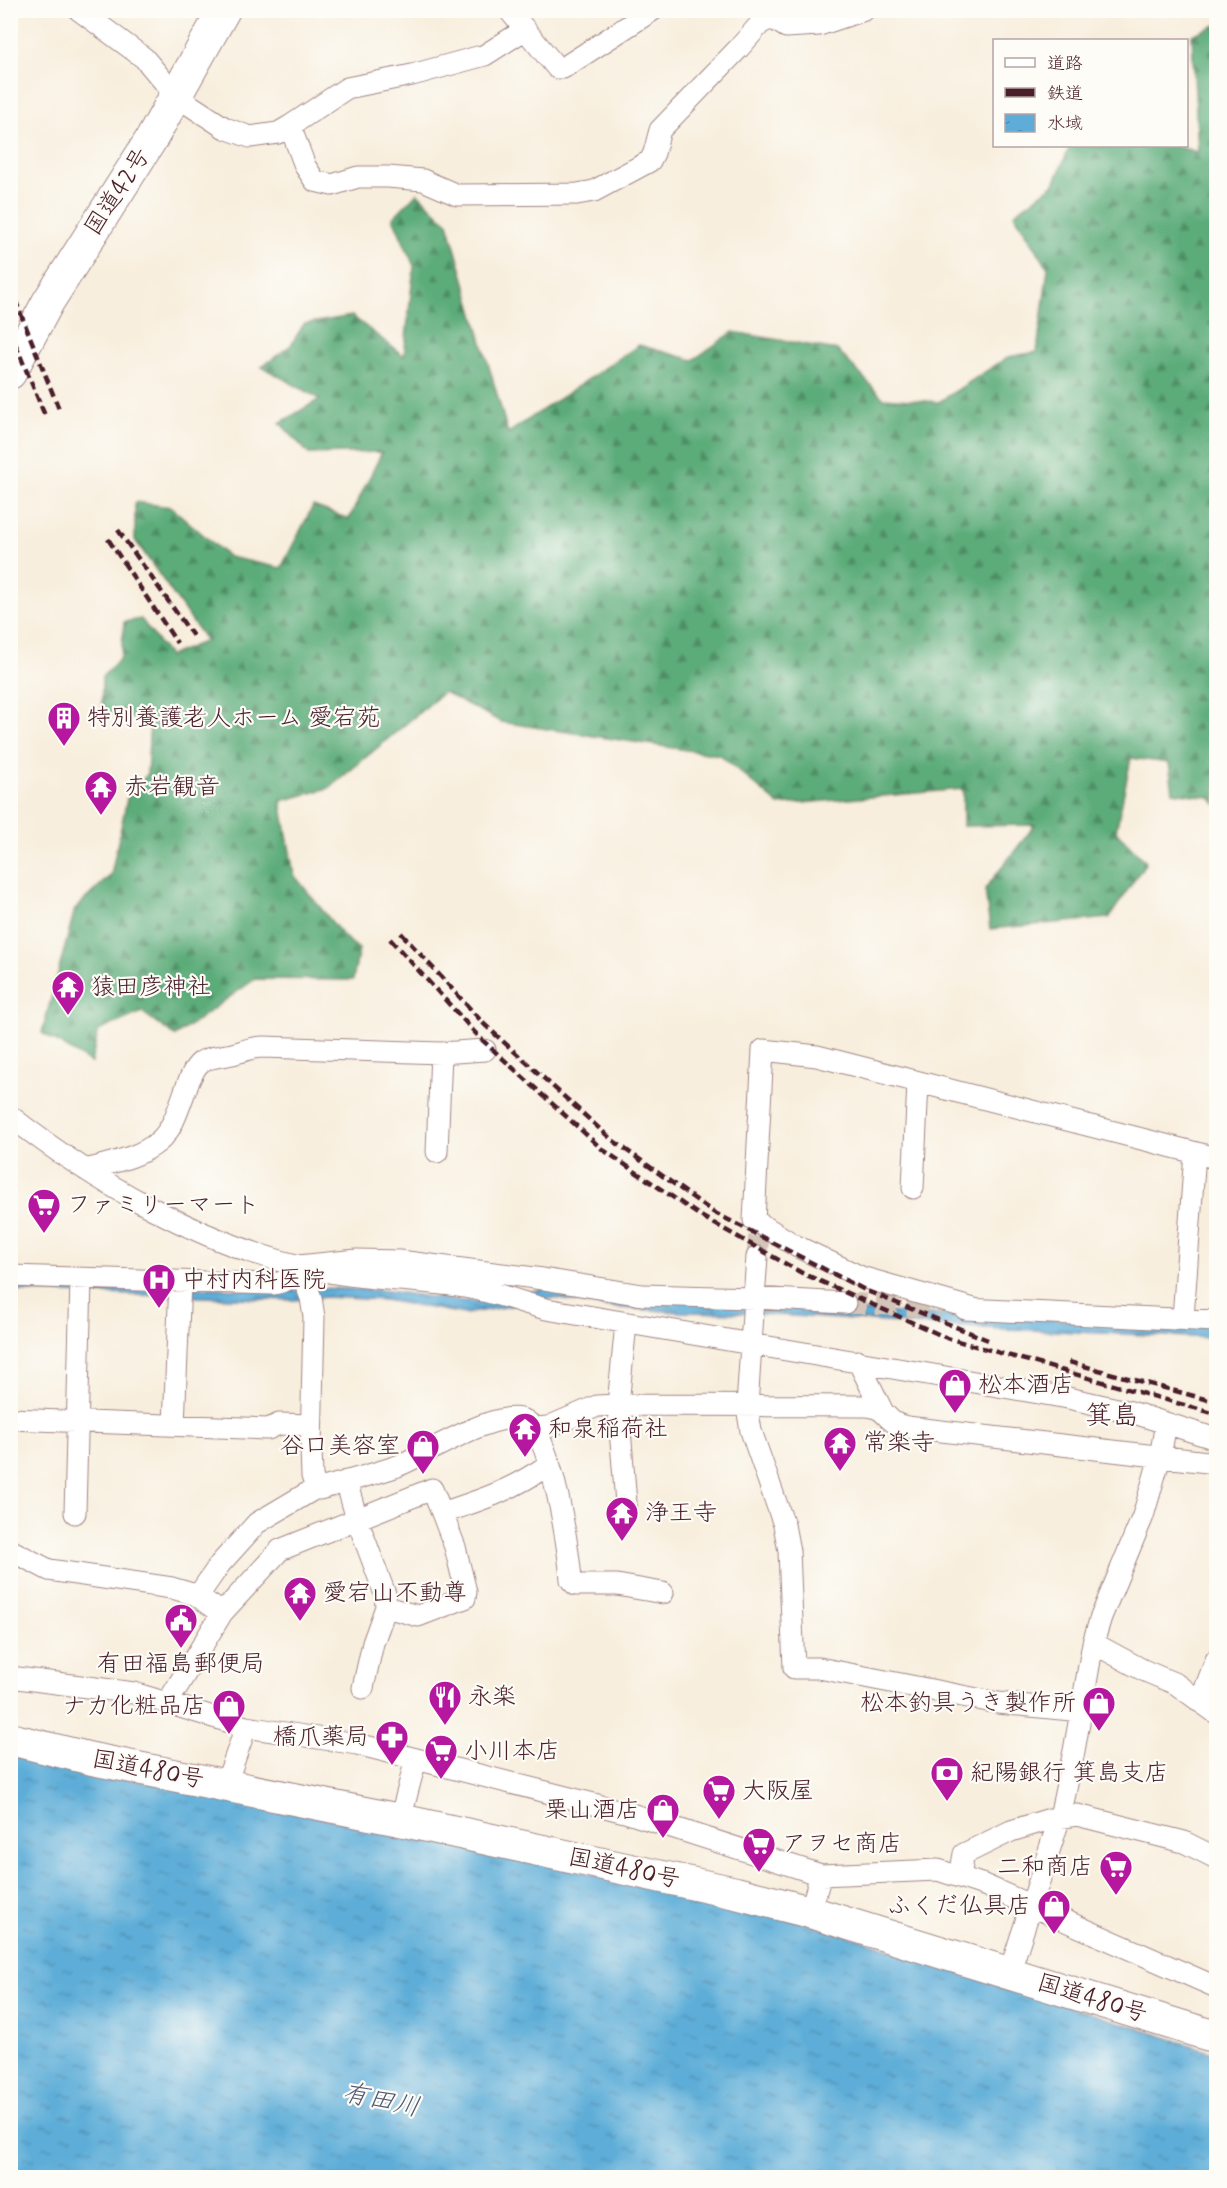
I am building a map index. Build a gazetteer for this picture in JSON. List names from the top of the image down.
{
  "streets": {
    "highway": ["国道42号", "国道480号"]
  },
  "districts": ["箕島"],
  "water": ["有田川"],
  "places": {
    "building": ["特別養護老人ホーム 愛宕苑"],
    "temple": [
      "赤岩観音",
      "猿田彦神社",
      "和泉稲荷社",
      "常楽寺",
      "浄王寺",
      "愛宕山不動尊"
    ],
    "supermarket": [
      "ファミリーマート",
      "小川本店",
      "大阪屋",
      "アヲセ商店",
      "二和商店"
    ],
    "hospital": ["中村内科医院"],
    "shop": [
      "松本酒店",
      "谷口美容室",
      "松本釣具うき製作所",
      "ナカ化粧品店",
      "栗山酒店",
      "ふくだ仏具店"
    ],
    "public building": ["有田福島郵便局"],
    "restaurant": ["永楽"],
    "pharmacy": ["橋爪薬局"],
    "bank": ["紀陽銀行 箕島支店"]
  },
  "legend": ["道路", "鉄道", "水域"]
}
